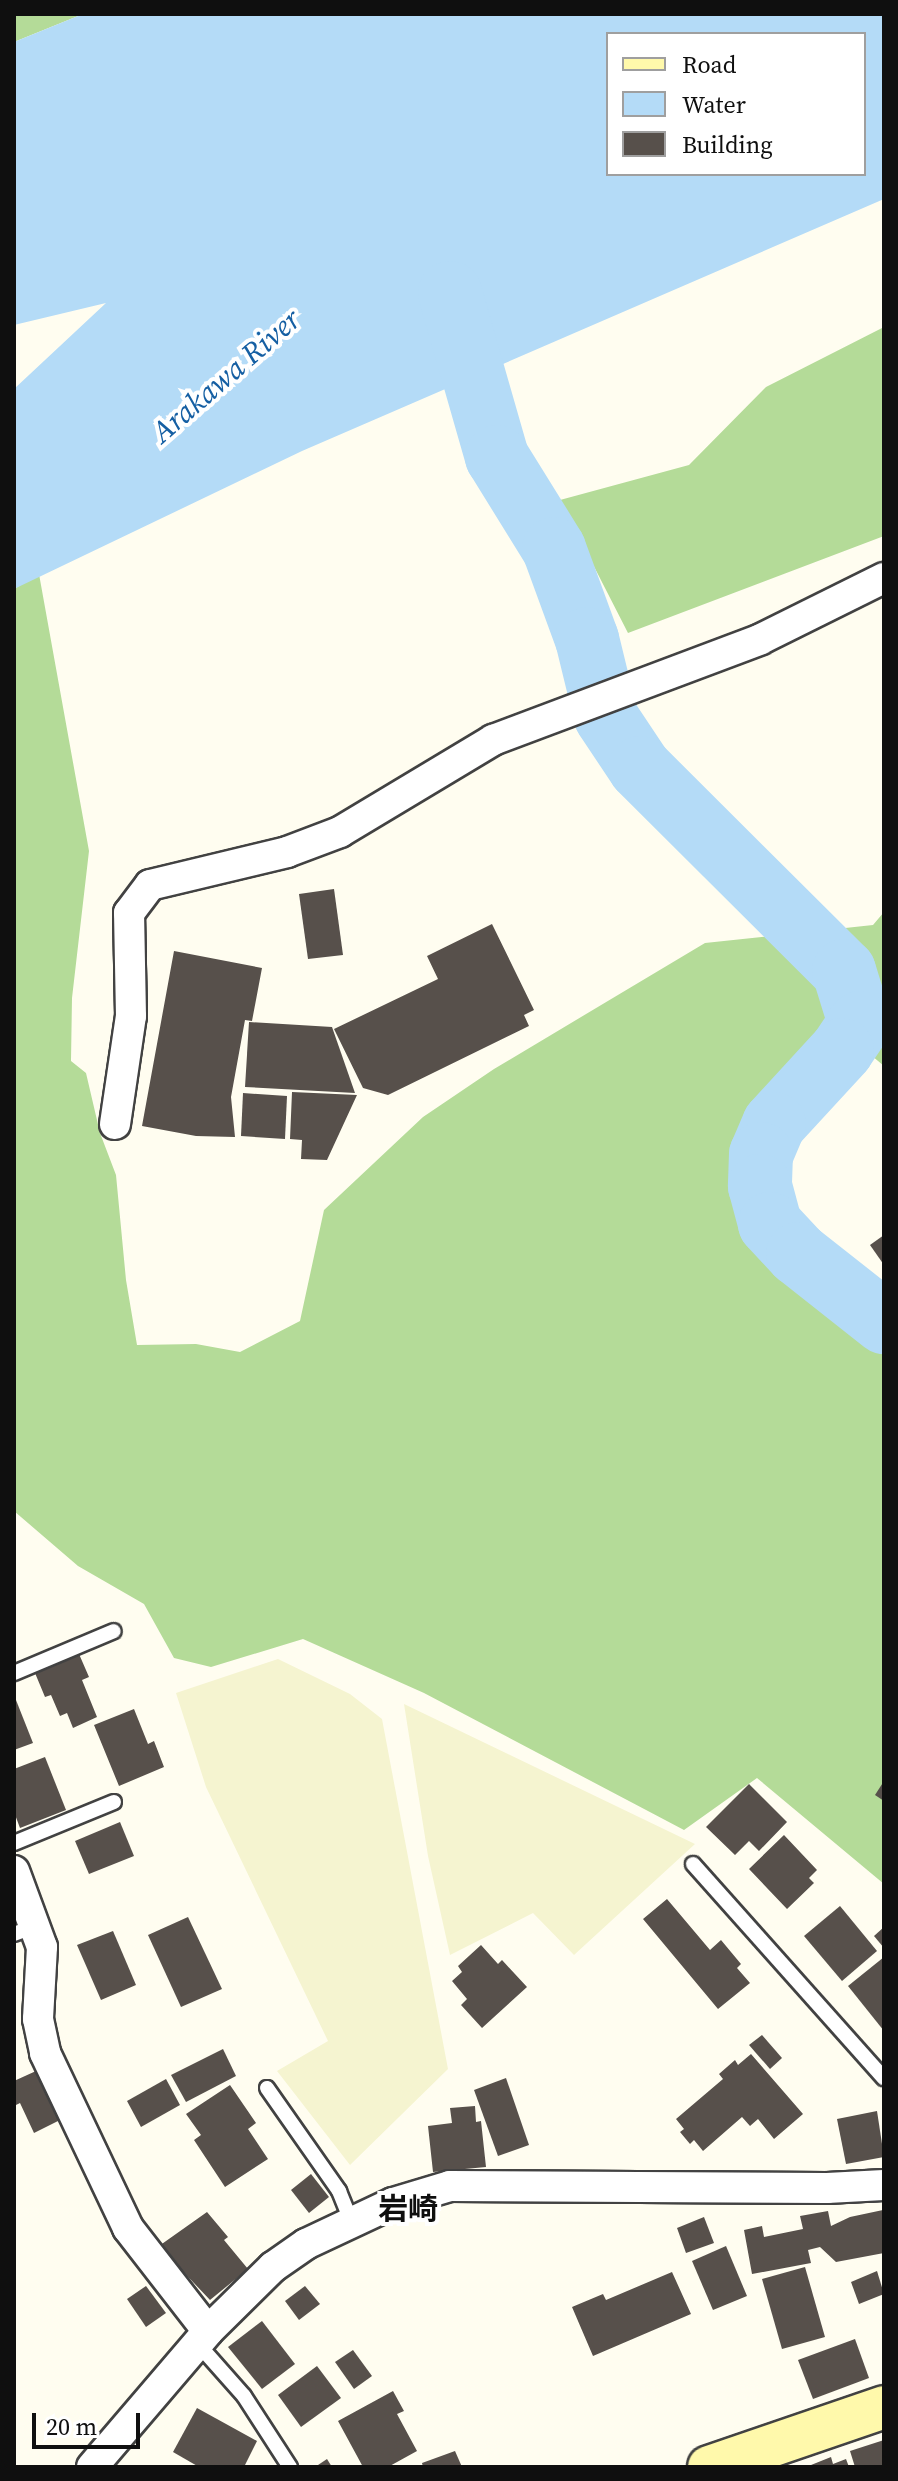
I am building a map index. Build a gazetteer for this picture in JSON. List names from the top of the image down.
{
  "districts": ["岩崎"],
  "water": ["Arakawa River"],
  "legend": ["Road", "Water", "Building"],
  "scale_bar": "20 m"
}
